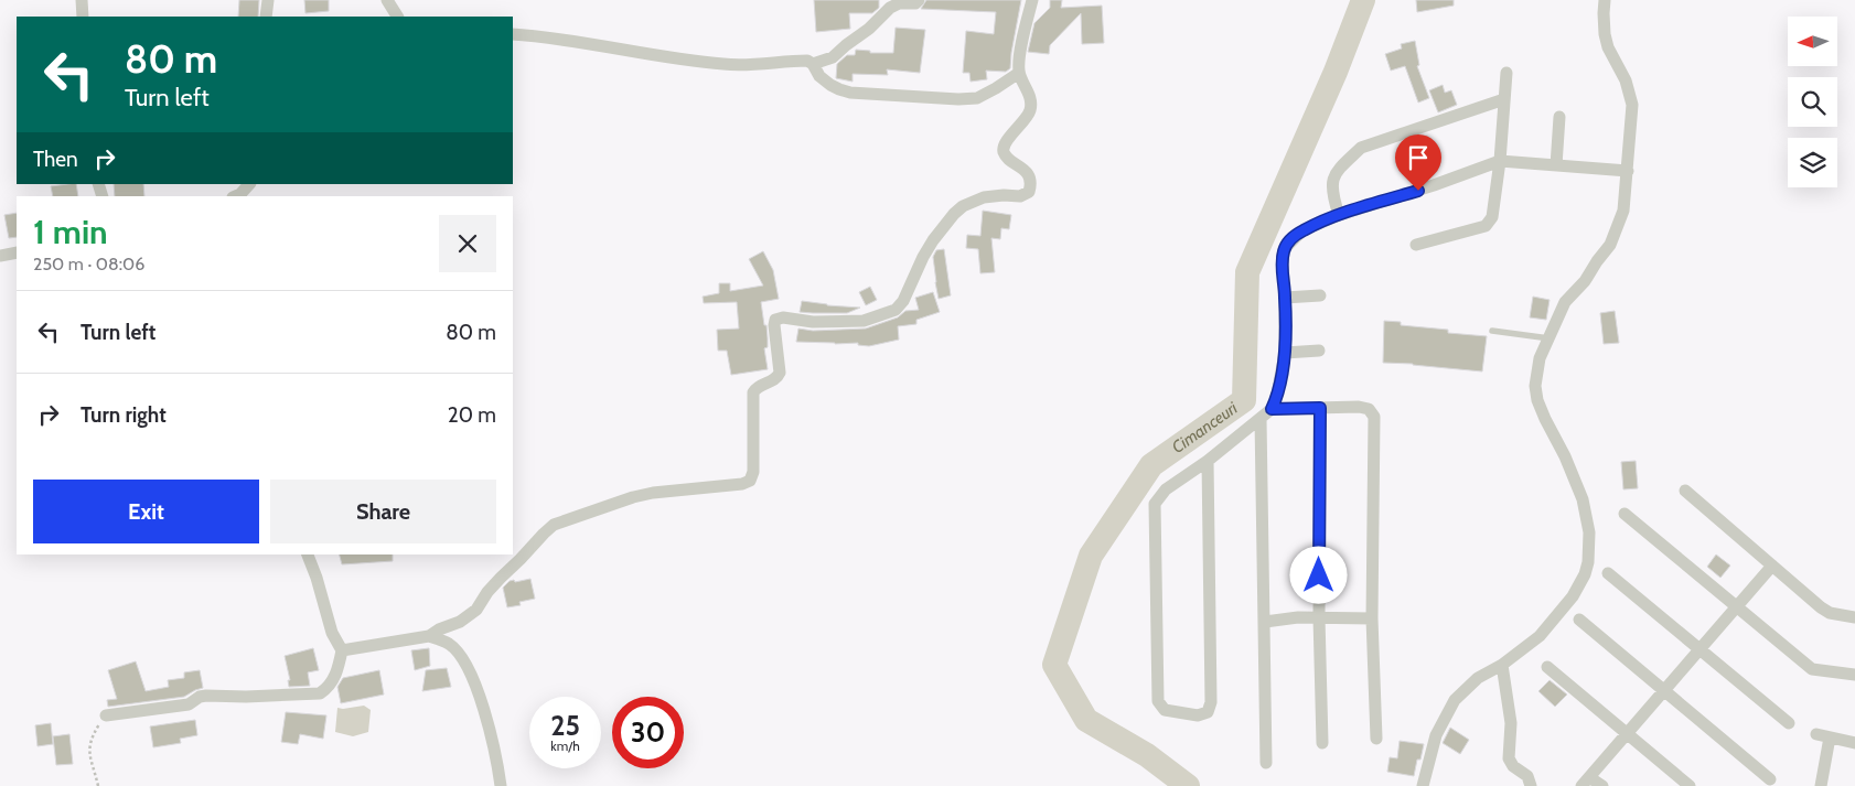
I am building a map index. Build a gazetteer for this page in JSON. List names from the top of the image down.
{
  "water": ["Cimanceuri"],
  "north": "left",
  "page": {
    "turn": ["80 m", "Turn left"],
    "then": "Then",
    "heading": ["1 min", "250 m · 08:06"],
    "list": [
      {
        "name": "Turn left",
        "value": "80 m"
      },
      {
        "name": "Turn right",
        "value": "20 m"
      }
    ],
    "buttons": ["Exit", "Share"],
    "speed": "25 km/h",
    "limit": "30"
  }
}
